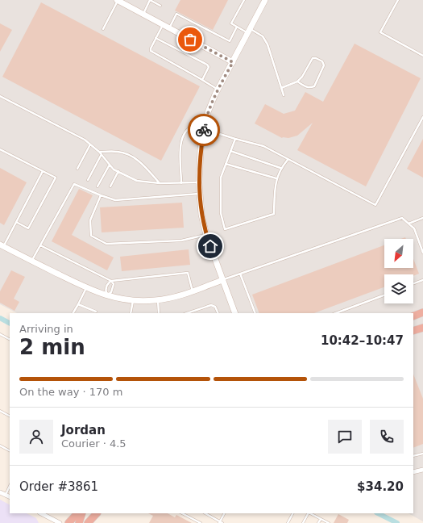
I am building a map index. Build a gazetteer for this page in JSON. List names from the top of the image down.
{
  "north": "bottom left",
  "page": {
    "heading": ["2 min", "Arriving in", "10:42–10:47"],
    "panel": [
      "Jordan",
      "Courier · 4.5",
      "Order #3861",
      "$34.20"
    ],
    "bar": "On the way · 170 m"
  }
}
